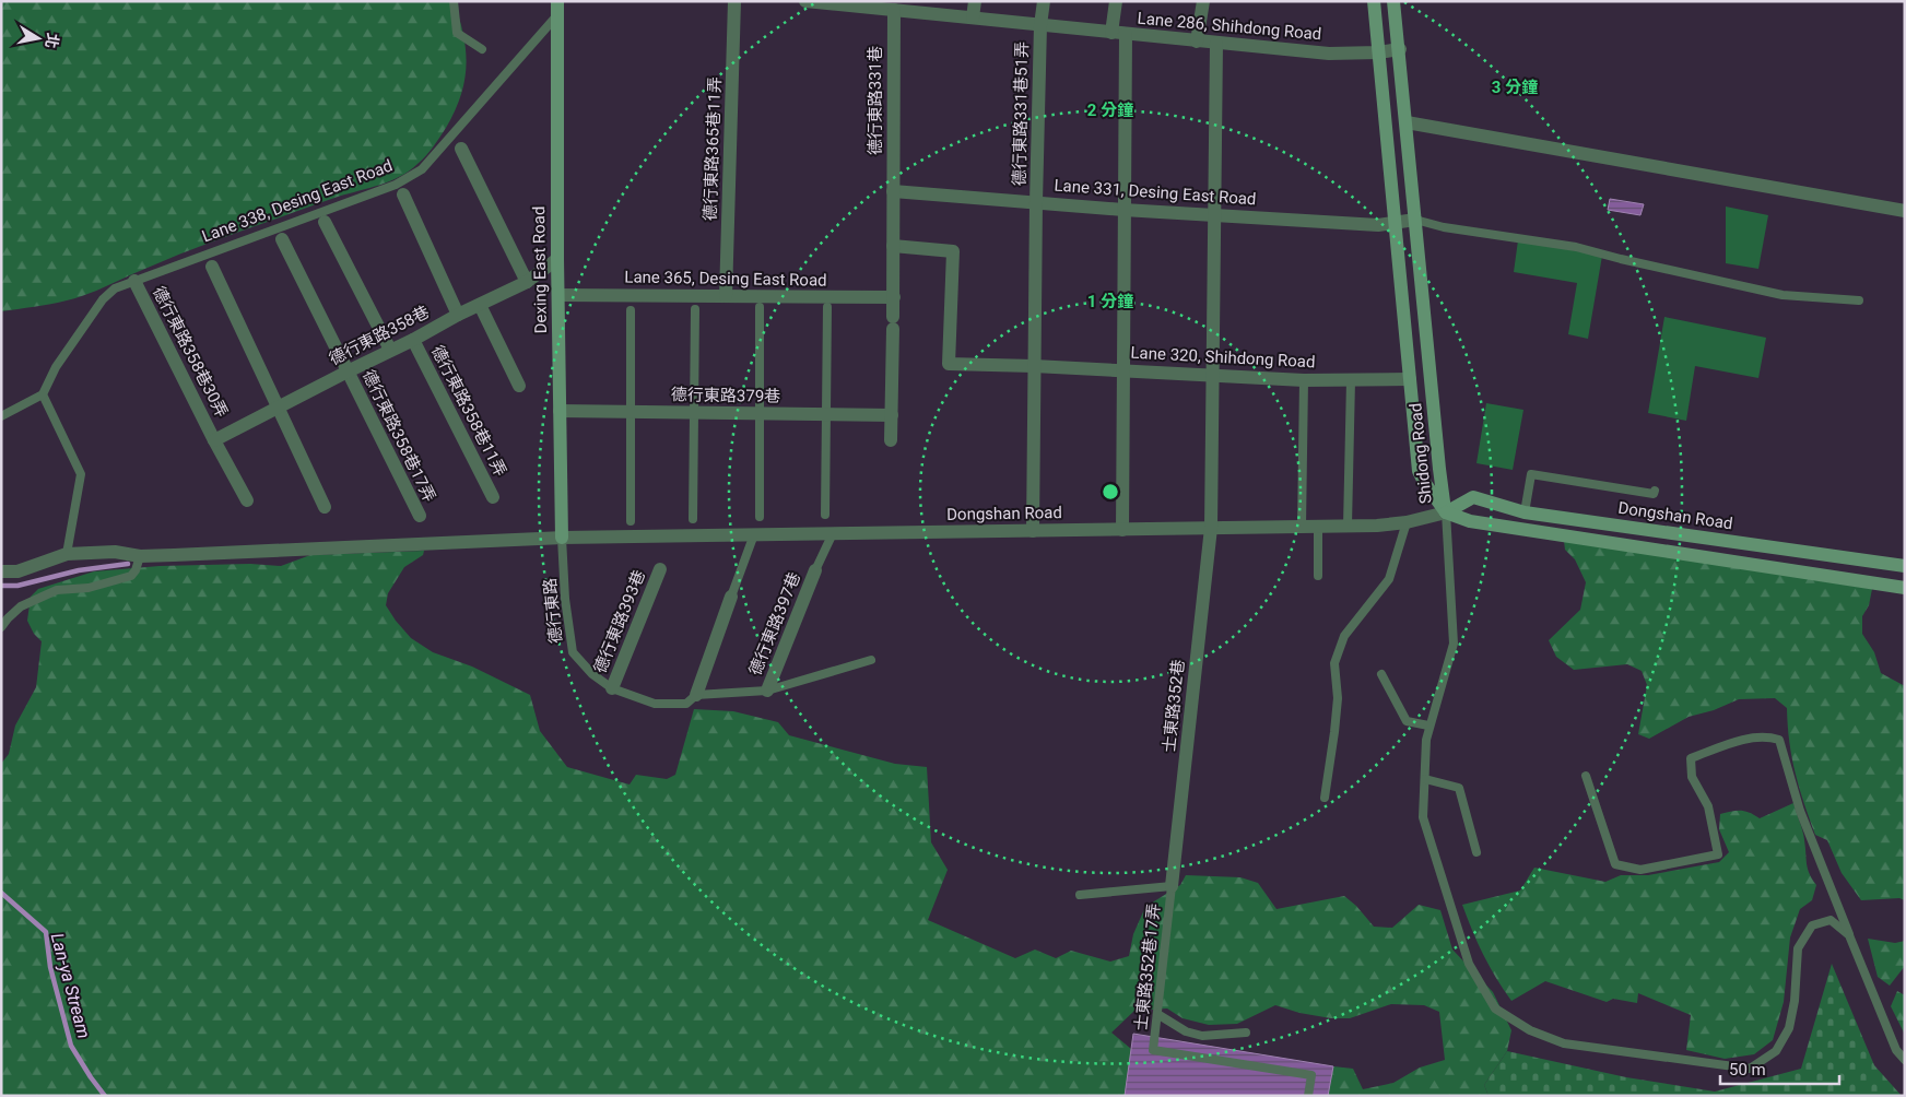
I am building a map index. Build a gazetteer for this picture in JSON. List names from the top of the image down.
{
  "streets": {
    "street": [
      "Lane 286, Shihdong Road",
      "德行東路331巷",
      "德行東路331巷51弄",
      "德行東路365巷11弄",
      "Lane 331, Desing East Road",
      "Dexing East Road",
      "Lane 365, Desing East Road",
      "德行東路358巷",
      "德行東路358巷30弄",
      "Lane 320, Shihdong Road",
      "德行東路379巷",
      "德行東路358巷11弄",
      "德行東路358巷17弄",
      "Shidong Road",
      "Dongshan Road",
      "德行東路393巷",
      "德行東路397巷",
      "士東路352巷"
    ],
    "lane": ["Lane 338, Desing East Road", "德行東路", "士東路352巷17弄"]
  },
  "crossings": [
    ["Lane 286, Shihdong Road", "德行東路331巷"],
    ["Lane 286, Shihdong Road", "德行東路331巷51弄"],
    ["Lane 286, Shihdong Road", "Shidong Road"],
    ["Lane 286, Shihdong Road", "士東路352巷"],
    ["德行東路331巷", "Lane 331, Desing East Road"],
    ["德行東路331巷", "Lane 365, Desing East Road"],
    ["德行東路331巷", "Lane 320, Shihdong Road"],
    ["德行東路331巷", "德行東路379巷"],
    ["德行東路331巷51弄", "Lane 331, Desing East Road"],
    ["德行東路331巷51弄", "Lane 320, Shihdong Road"],
    ["德行東路331巷51弄", "Dongshan Road"],
    ["德行東路365巷11弄", "Lane 365, Desing East Road"],
    ["Lane 331, Desing East Road", "Shidong Road"],
    ["Lane 331, Desing East Road", "士東路352巷"],
    ["Lane 338, Desing East Road", "Dexing East Road"],
    ["Lane 338, Desing East Road", "德行東路358巷30弄"],
    ["Dexing East Road", "Lane 365, Desing East Road"],
    ["Dexing East Road", "德行東路358巷"],
    ["Dexing East Road", "德行東路379巷"],
    ["Dexing East Road", "Dongshan Road"],
    ["Dexing East Road", "德行東路"],
    ["德行東路358巷", "德行東路358巷30弄"],
    ["德行東路358巷", "德行東路358巷11弄"],
    ["德行東路358巷", "德行東路358巷17弄"],
    ["Lane 320, Shihdong Road", "Shidong Road"],
    ["Lane 320, Shihdong Road", "士東路352巷"],
    ["Shidong Road", "Dongshan Road"],
    ["Dongshan Road", "德行東路"],
    ["Dongshan Road", "士東路352巷"],
    ["德行東路", "德行東路393巷"],
    ["德行東路", "德行東路397巷"],
    ["士東路352巷", "士東路352巷17弄"]
  ],
  "water": ["Lan-ya Stream"],
  "scale_bar": "50 m",
  "north": "right",
  "rings": ["3 分鐘", "2 分鐘", "1 分鐘"]
}
